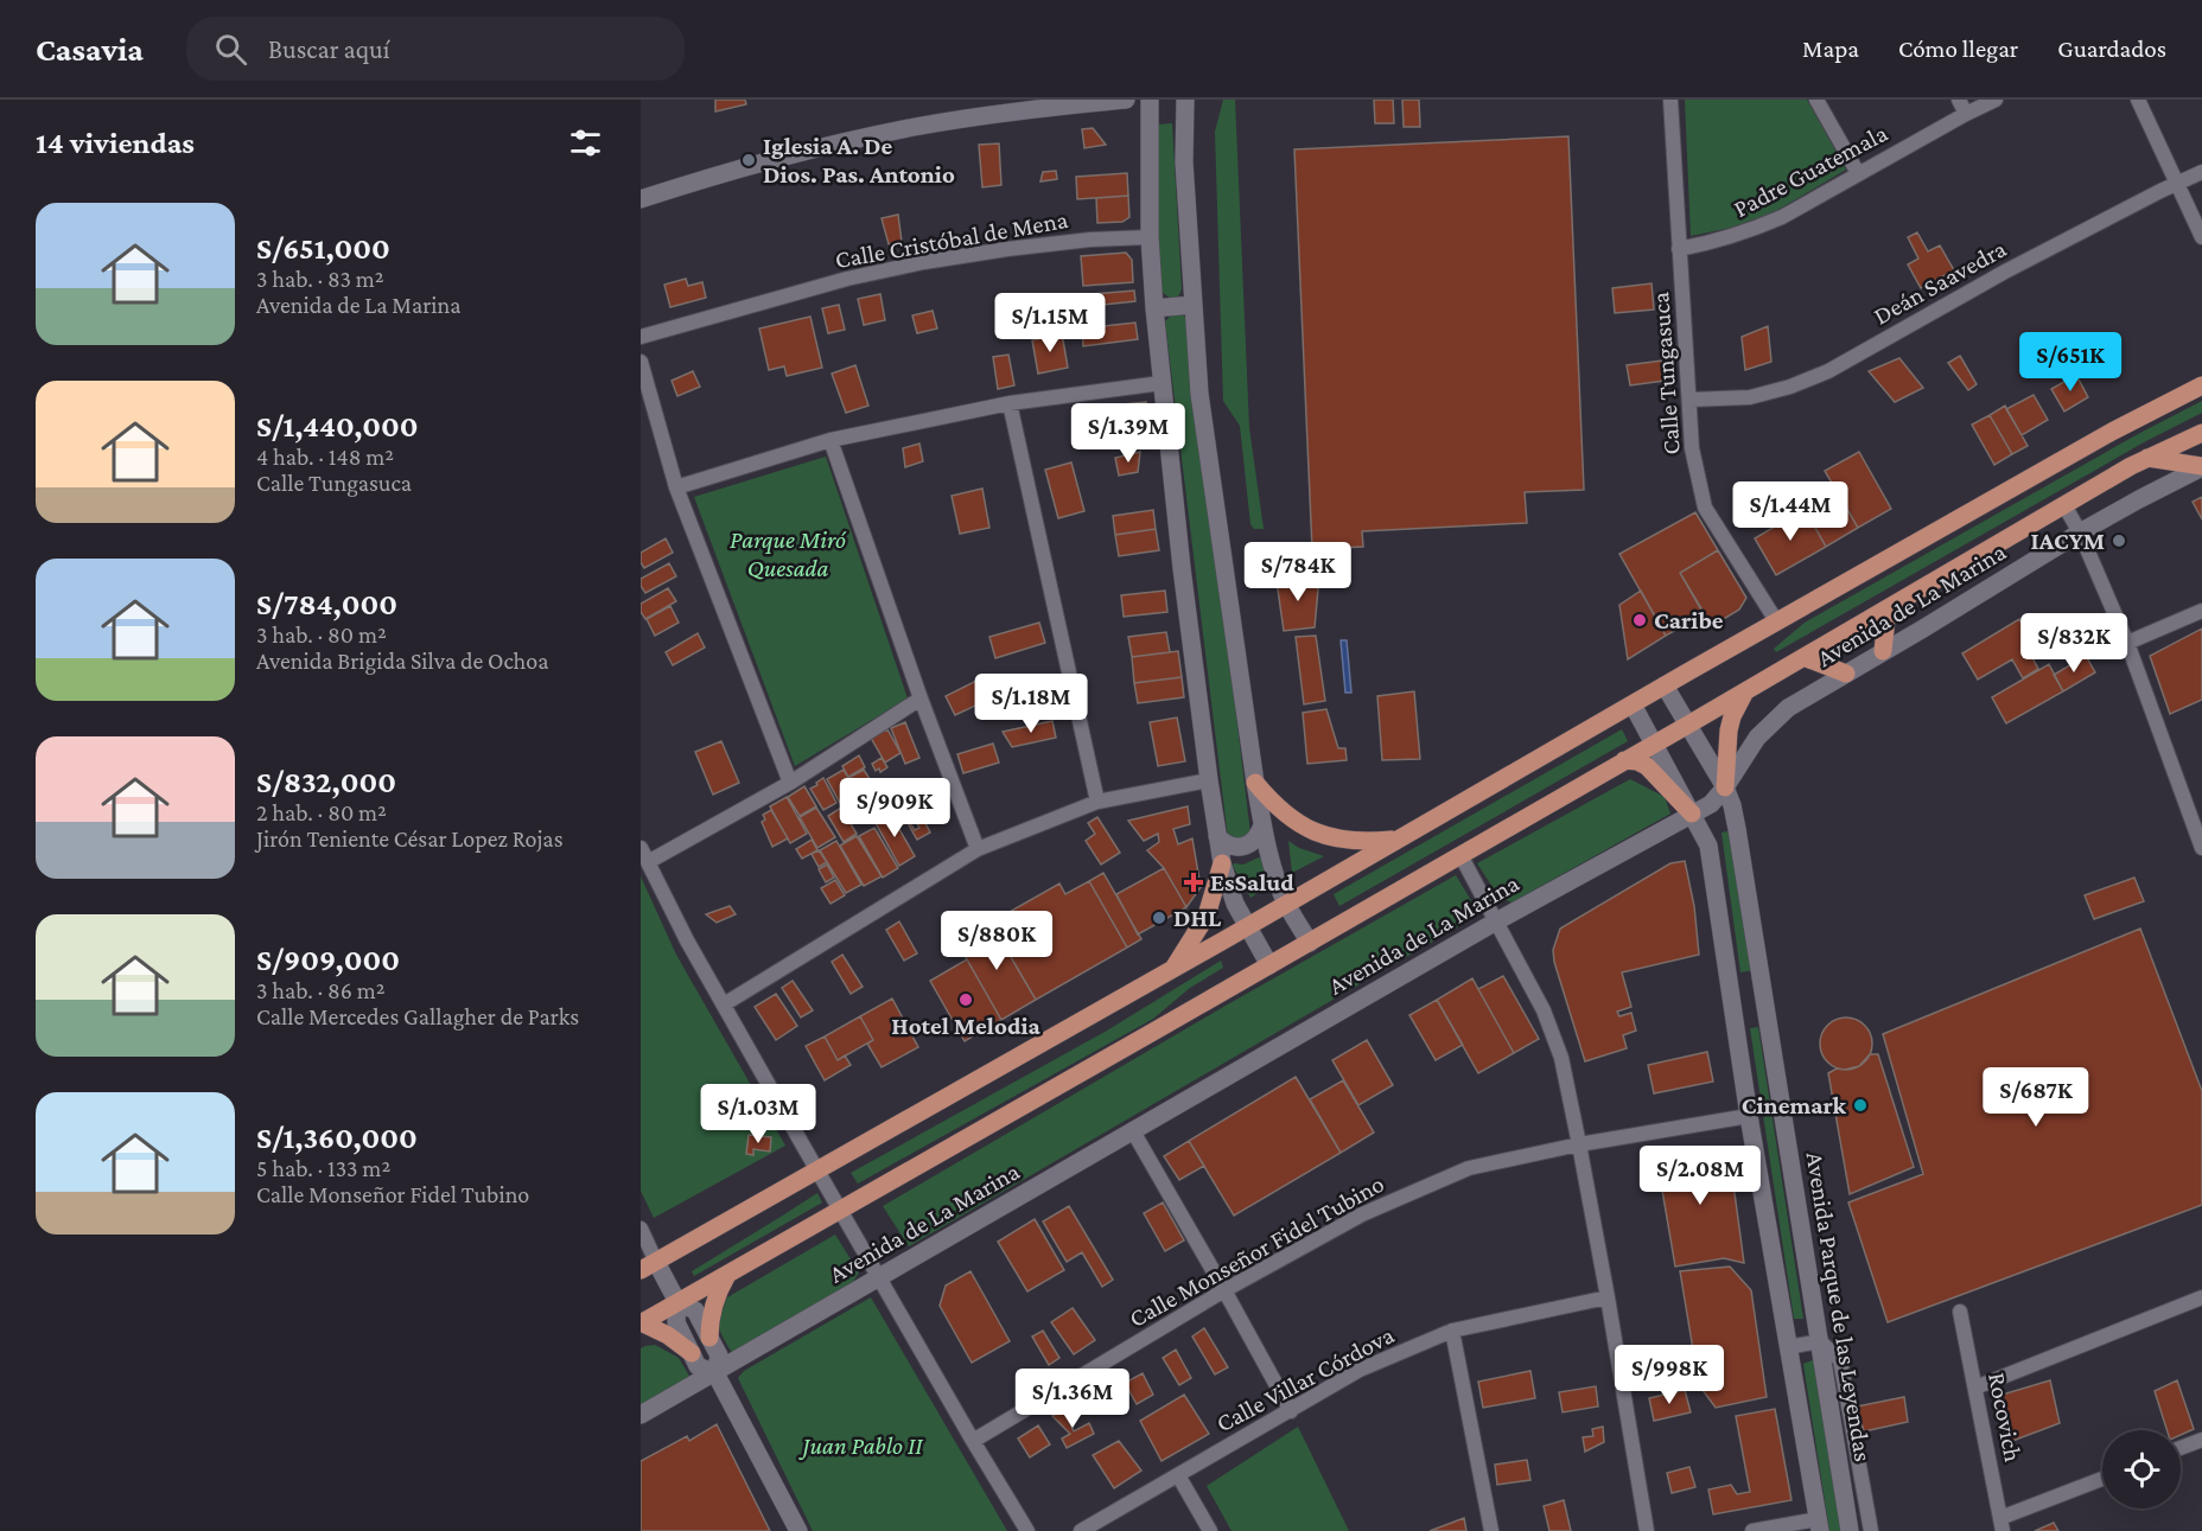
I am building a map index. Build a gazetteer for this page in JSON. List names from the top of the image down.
{
  "streets": {
    "main road": ["Avenida de La Marina"],
    "street": [
      "Padre Guatemala",
      "Calle Cristóbal de Mena",
      "Deán Saavedra",
      "Calle Tungasuca",
      "Calle Monseñor Fidel Tubino",
      "Avenida Parque de las Leyendas",
      "Calle Villar Córdova",
      "Rocovich"
    ]
  },
  "crossings": [
    ["Padre Guatemala", "Calle Tungasuca"],
    ["Deán Saavedra", "Calle Tungasuca"],
    ["Calle Tungasuca", "Avenida de La Marina"],
    ["Avenida de La Marina", "Avenida Parque de las Leyendas"]
  ],
  "parks": ["Parque Miró Quesada", "Juan Pablo II"],
  "places": {
    "other": [
      "Iglesia A. De Dios. Pas. Antonio",
      "IACYM",
      "Caribe",
      "DHL",
      "Hotel Melodia",
      "Cinemark"
    ],
    "health": ["EsSalud"]
  },
  "page": {
    "header": "Casavia",
    "search": "Buscar aquí",
    "nav": ["Mapa", "Cómo llegar", "Guardados"],
    "heading": "14 viviendas",
    "list": [
      {
        "name": "S/651,000",
        "note": "3 hab. · 83 m² · Avenida de La Marina"
      },
      {
        "name": "S/1,440,000",
        "note": "4 hab. · 148 m² · Calle Tungasuca"
      },
      {
        "name": "S/784,000",
        "note": "3 hab. · 80 m² · Avenida Brigida Silva de Ochoa"
      },
      {
        "name": "S/832,000",
        "note": "2 hab. · 80 m² · Jirón Teniente César Lopez Rojas"
      },
      {
        "name": "S/909,000",
        "note": "3 hab. · 86 m² · Calle Mercedes Gallagher de Parks"
      },
      {
        "name": "S/1,360,000",
        "note": "5 hab. · 133 m² · Calle Monseñor Fidel Tubino"
      }
    ],
    "price": [
      "S/1.15M",
      "S/651K",
      "S/1.39M",
      "S/1.44M",
      "S/784K",
      "S/832K",
      "S/1.18M",
      "S/909K",
      "S/880K",
      "S/687K",
      "S/1.03M",
      "S/2.08M",
      "S/998K",
      "S/1.36M"
    ]
  }
}
